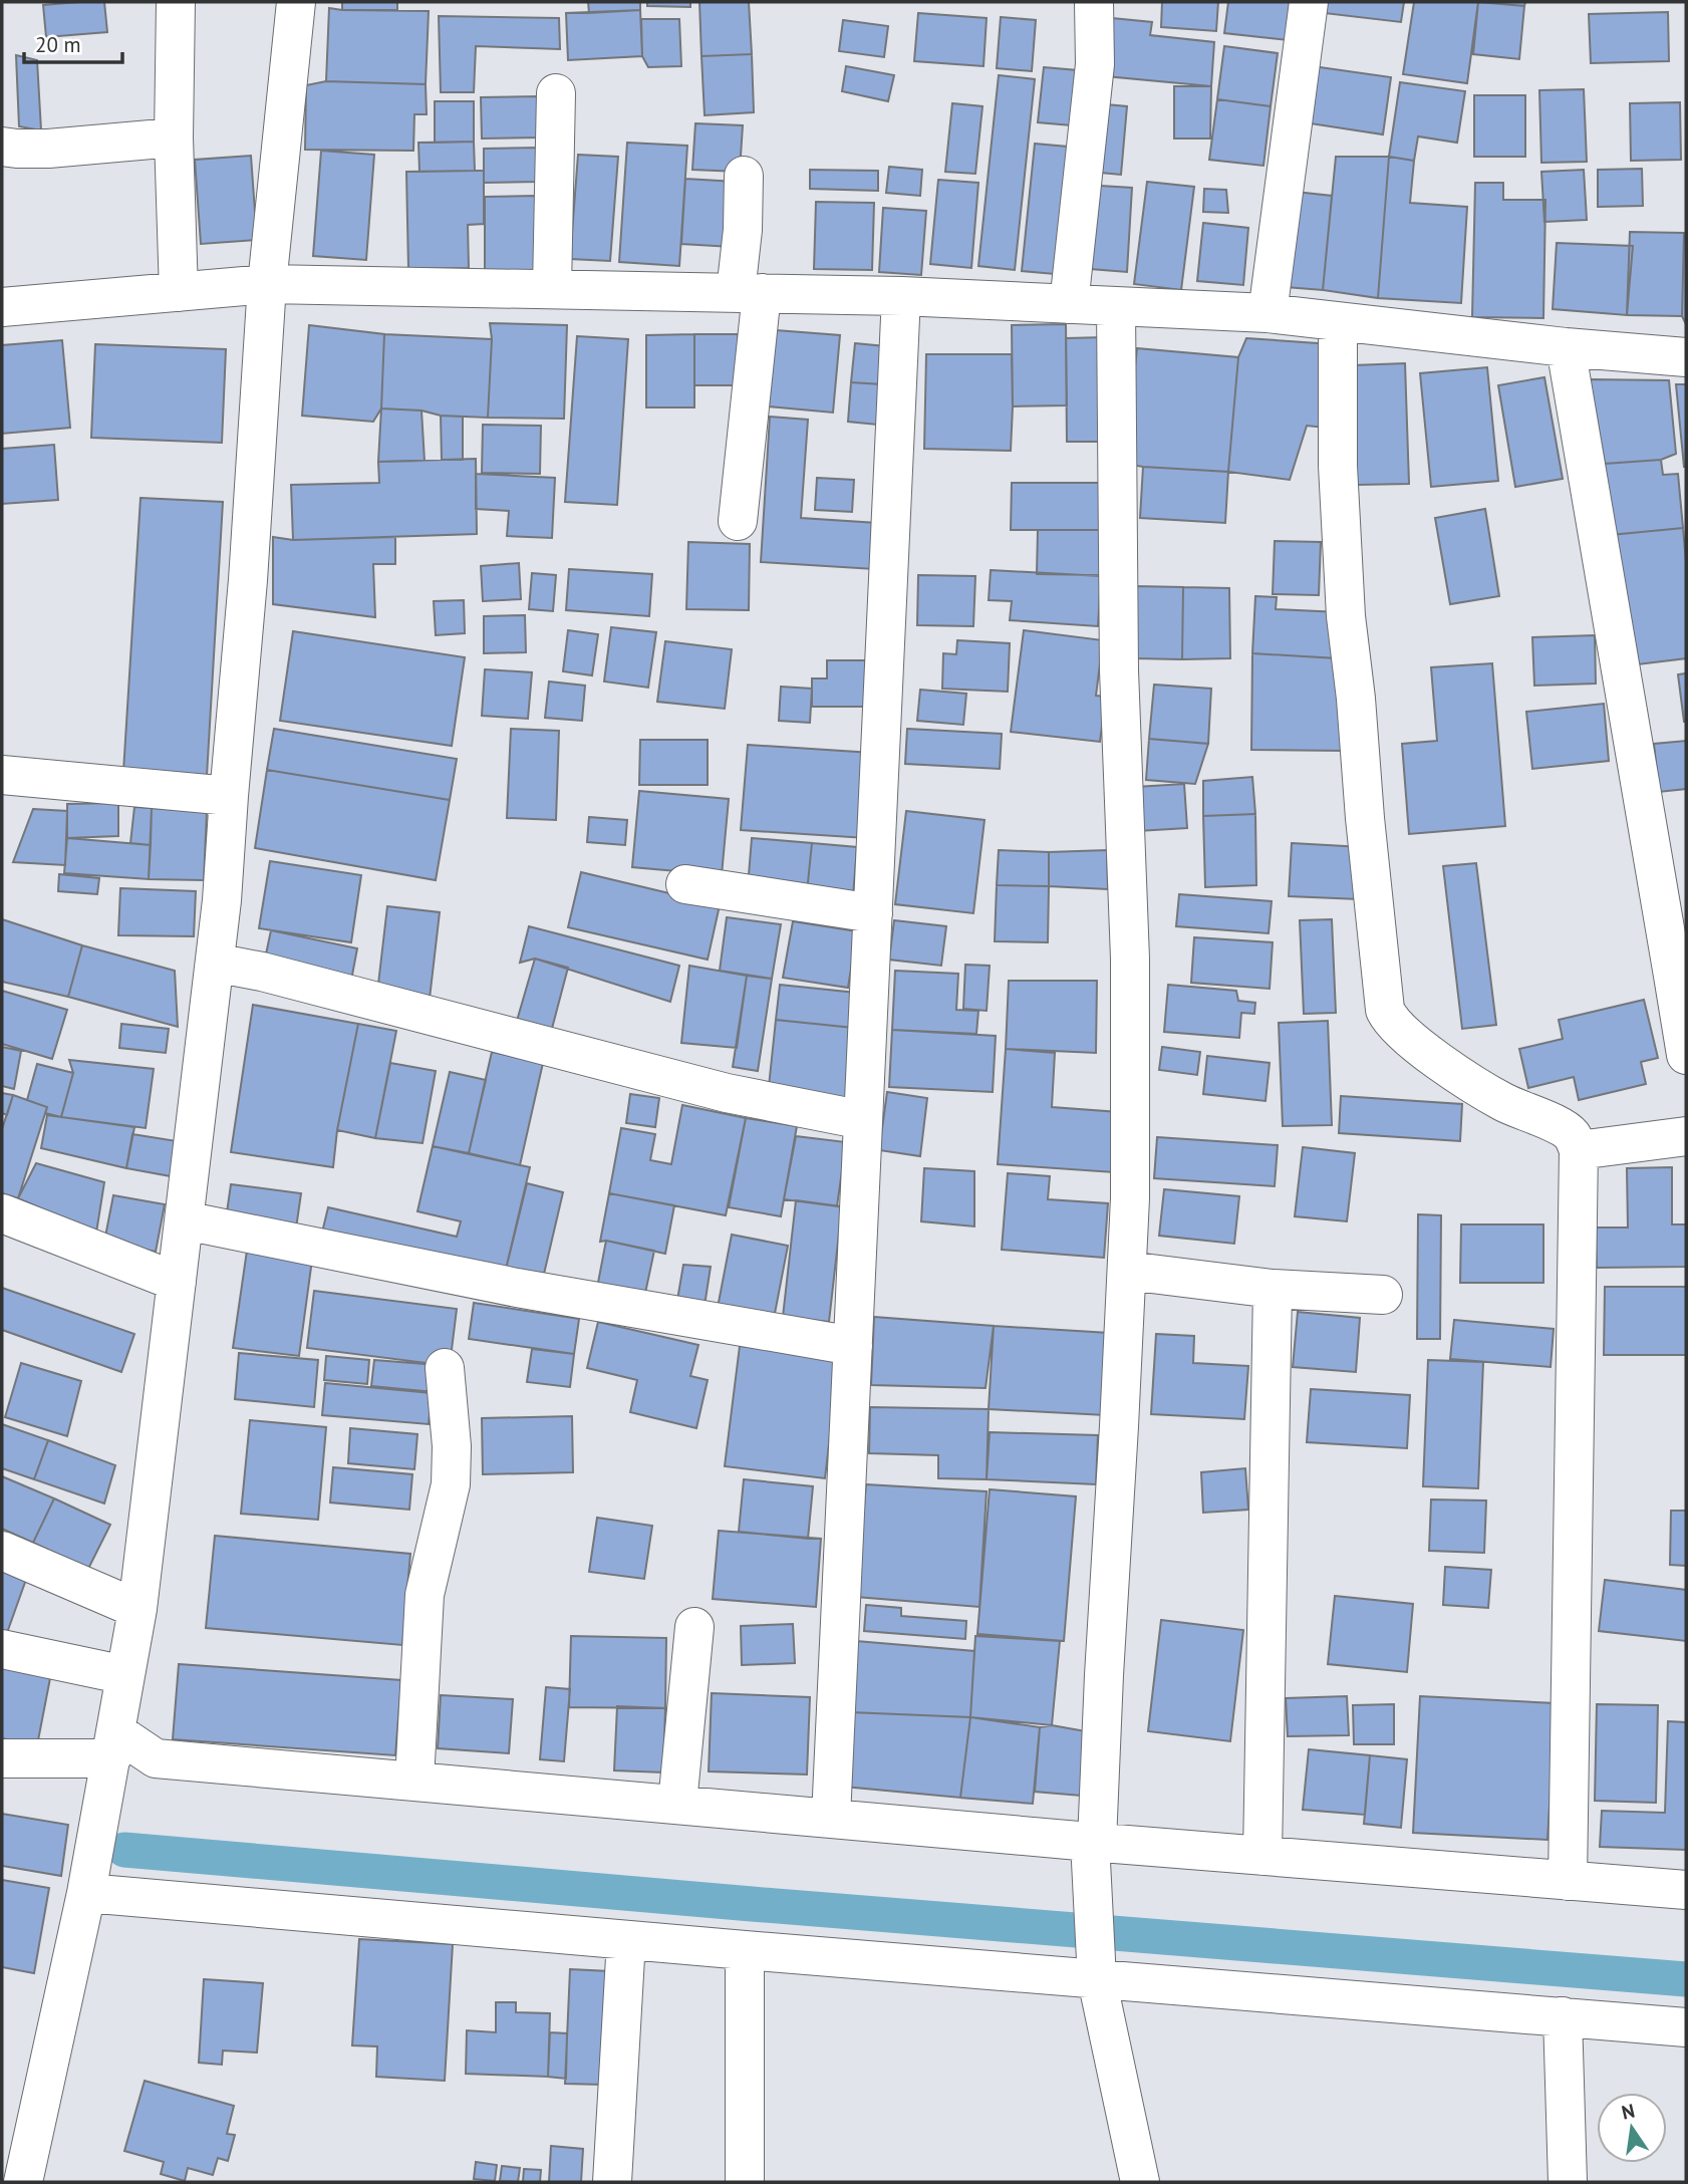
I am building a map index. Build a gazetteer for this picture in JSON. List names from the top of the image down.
{
  "scale_bar": "20 m",
  "north": "top"
}
